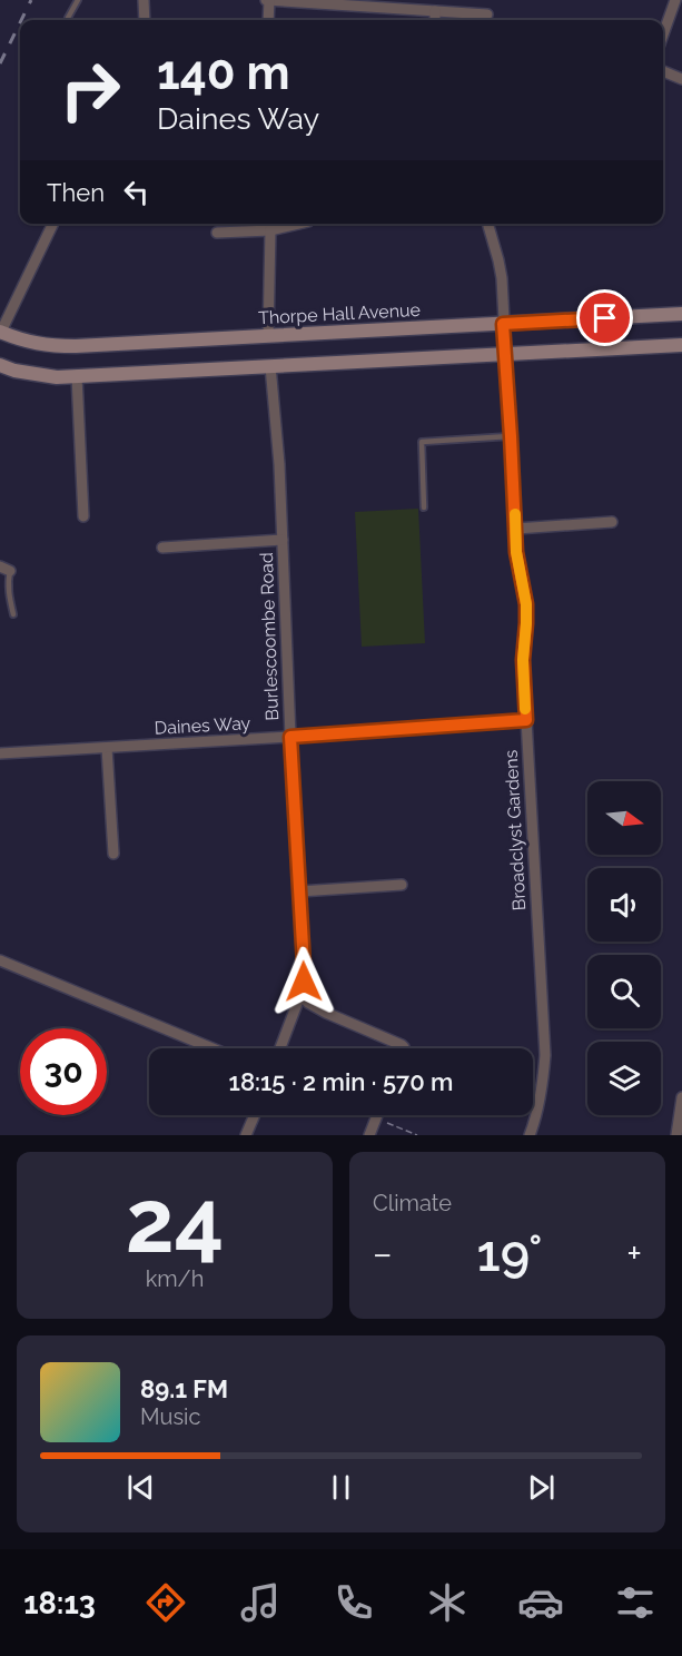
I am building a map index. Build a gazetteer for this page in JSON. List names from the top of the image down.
{
  "streets": {
    "street": [
      "Thorpe Hall Avenue",
      "Burlescoombe Road",
      "Daines Way",
      "Broadclyst Gardens"
    ]
  },
  "crossings": [
    ["Thorpe Hall Avenue", "Broadclyst Gardens"],
    ["Burlescoombe Road", "Daines Way"],
    ["Daines Way", "Broadclyst Gardens"]
  ],
  "north": "right",
  "page": {
    "turn": ["140 m", "Daines Way"],
    "then": "Then",
    "limit": "30",
    "trip": "18:15 · 2 min · 570 m",
    "tile": [
      ["24", "km/h"],
      "Climate"
    ],
    "heat": ["−", "19°", "+"],
    "song": ["89.1 FM", "Music"],
    "tabs": "18:13"
  }
}
